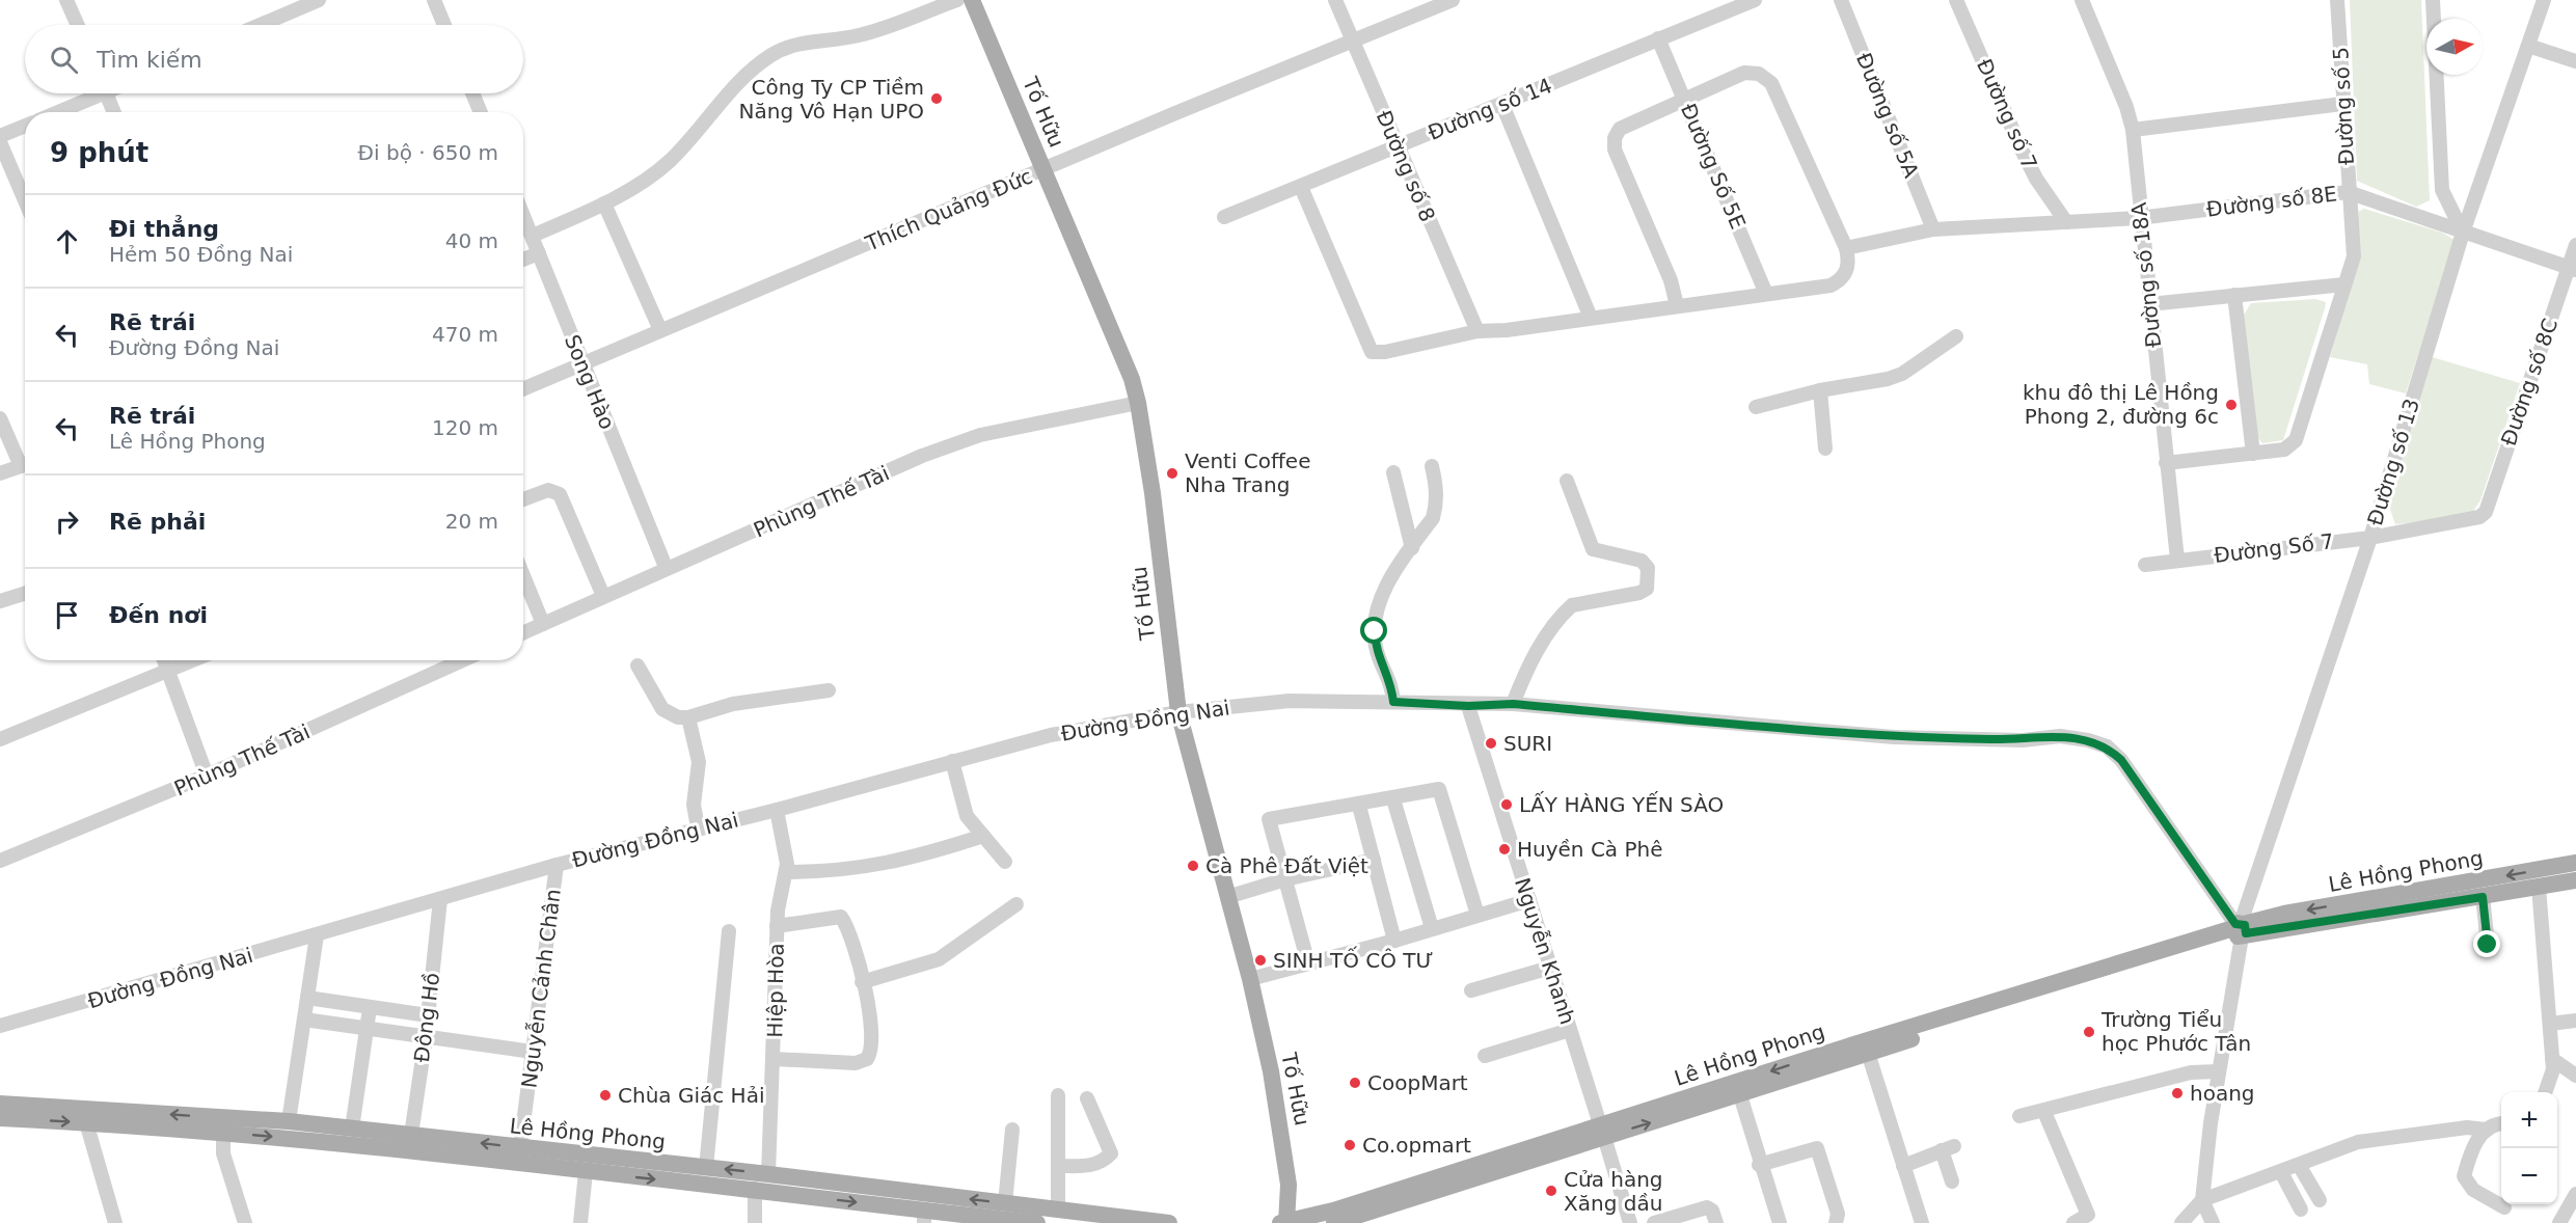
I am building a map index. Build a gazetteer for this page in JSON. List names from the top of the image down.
{
  "streets": {
    "main road": ["Tố Hữu", "Lê Hồng Phong"],
    "street": [
      "Đường số 5",
      "Đường số 14",
      "Đường số 7",
      "Đường số 5A",
      "Đường số 8",
      "Đường Số 5E",
      "Đường số 8E",
      "Thích Quảng Đức",
      "Đường số 18A",
      "Song Hào",
      "Đường số 8C",
      "Đường số 13",
      "Phùng Thế Tài",
      "Đường Số 7",
      "Đường Đồng Nai",
      "Nguyễn Khanh",
      "Nguyễn Cảnh Chân",
      "Hiệp Hòa",
      "Đông Hồ"
    ]
  },
  "crossings": [
    ["Đường số 5", "Đường số 8E"],
    ["Đường số 14", "Đường số 8"],
    ["Đường số 14", "Đường Số 5E"],
    ["Tố Hữu", "Thích Quảng Đức"],
    ["Tố Hữu", "Phùng Thế Tài"],
    ["Tố Hữu", "Đường Đồng Nai"],
    ["Tố Hữu", "Lê Hồng Phong"],
    ["Đường số 7", "Đường số 8E"],
    ["Đường số 5A", "Đường số 8E"],
    ["Đường số 8", "Thích Quảng Đức"],
    ["Đường số 8E", "Đường số 18A"],
    ["Đường số 8E", "Đường số 8C"],
    ["Đường số 8E", "Đường số 13"],
    ["Thích Quảng Đức", "Song Hào"],
    ["Đường số 18A", "Đường Số 7"],
    ["Song Hào", "Phùng Thế Tài"],
    ["Đường số 8C", "Đường Số 7"],
    ["Đường số 13", "Đường Số 7"],
    ["Đường số 13", "Đường Đồng Nai"],
    ["Đường số 13", "Lê Hồng Phong"],
    ["Đường Đồng Nai", "Lê Hồng Phong"],
    ["Đường Đồng Nai", "Nguyễn Khanh"],
    ["Đường Đồng Nai", "Nguyễn Cảnh Chân"],
    ["Đường Đồng Nai", "Hiệp Hòa"],
    ["Đường Đồng Nai", "Đông Hồ"],
    ["Lê Hồng Phong", "Nguyễn Khanh"],
    ["Lê Hồng Phong", "Nguyễn Cảnh Chân"],
    ["Lê Hồng Phong", "Hiệp Hòa"],
    ["Lê Hồng Phong", "Đông Hồ"]
  ],
  "places": [
    "Công Ty CP Tiềm Năng Vô Hạn UPO",
    "khu đô thị Lê Hồng Phong 2, đường 6c",
    "Venti Coffee Nha Trang",
    "SURI",
    "LẤY HÀNG YẾN SÀO",
    "Huyền Cà Phê",
    "Cà Phê Đất Việt",
    "SINH TỐ CÔ TƯ",
    "Trường Tiểu học Phước Tân",
    "CoopMart",
    "hoang",
    "Chùa Giác Hải",
    "Co.opmart",
    "Cửa hàng Xăng dầu"
  ],
  "north": "right",
  "page": {
    "search": "Tìm kiếm",
    "heading": ["9 phút", "Đi bộ · 650 m"],
    "list": [
      ["Đi thẳng", "Hẻm 50 Đồng Nai", "40 m"],
      ["Rẽ trái", "Đường Đồng Nai", "470 m"],
      ["Rẽ trái", "Lê Hồng Phong", "120 m"],
      ["Rẽ phải", "20 m"],
      "Đến nơi"
    ],
    "map_buttons": ["+", "−"]
  }
}
